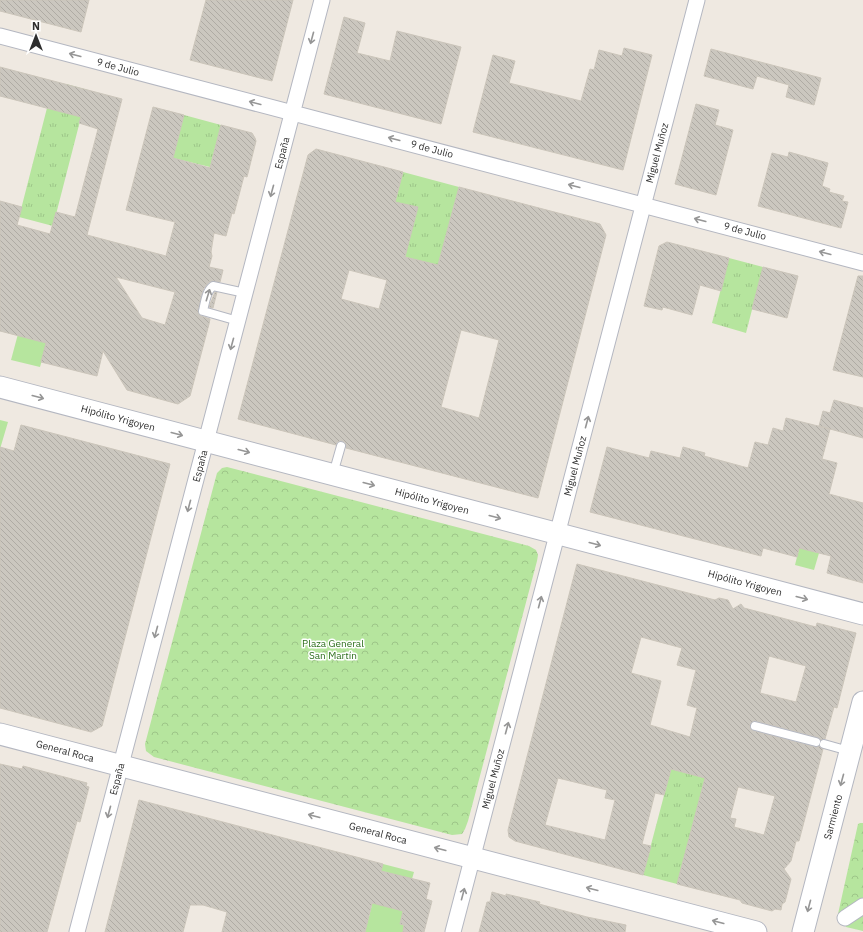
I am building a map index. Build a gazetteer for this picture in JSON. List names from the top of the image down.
{
  "streets": {
    "street": [
      "9 de Julio",
      "España",
      "Miguel Muñoz",
      "Hipólito Yrigoyen",
      "General Roca",
      "Sarmiento"
    ]
  },
  "crossings": [
    ["9 de Julio", "España"],
    ["9 de Julio", "Miguel Muñoz"],
    ["España", "Hipólito Yrigoyen"],
    ["España", "General Roca"],
    ["Miguel Muñoz", "Hipólito Yrigoyen"],
    ["Miguel Muñoz", "General Roca"]
  ],
  "one_way": [
    "9 de Julio",
    "España",
    "Miguel Muñoz",
    "Hipólito Yrigoyen",
    "General Roca",
    "Sarmiento"
  ],
  "parks": ["Plaza General San Martín"],
  "north": "top"
}
